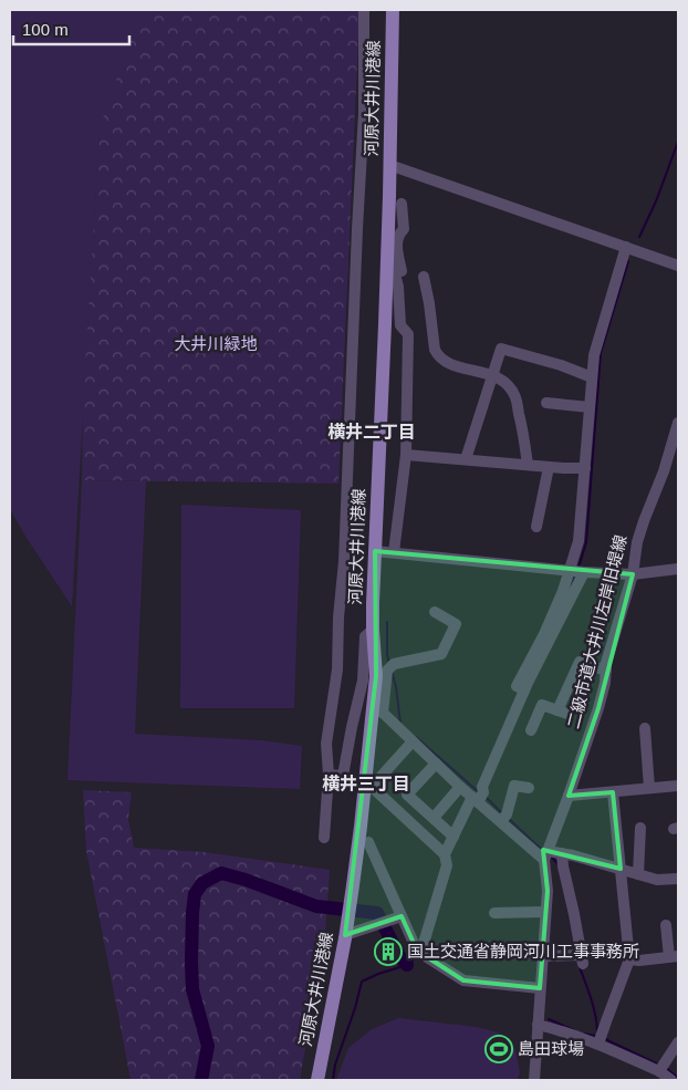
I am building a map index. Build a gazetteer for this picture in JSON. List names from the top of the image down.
{
  "streets": {
    "main road": ["河原大井川港線"],
    "street": ["二級市道大井川左岸旧堤線"]
  },
  "districts": ["横井二丁目", "横井三丁目"],
  "parks": ["大井川緑地"],
  "places": {
    "building": ["国土交通省静岡河川工事事務所"],
    "sports": ["島田球場"]
  },
  "scale_bar": "100 m"
}
